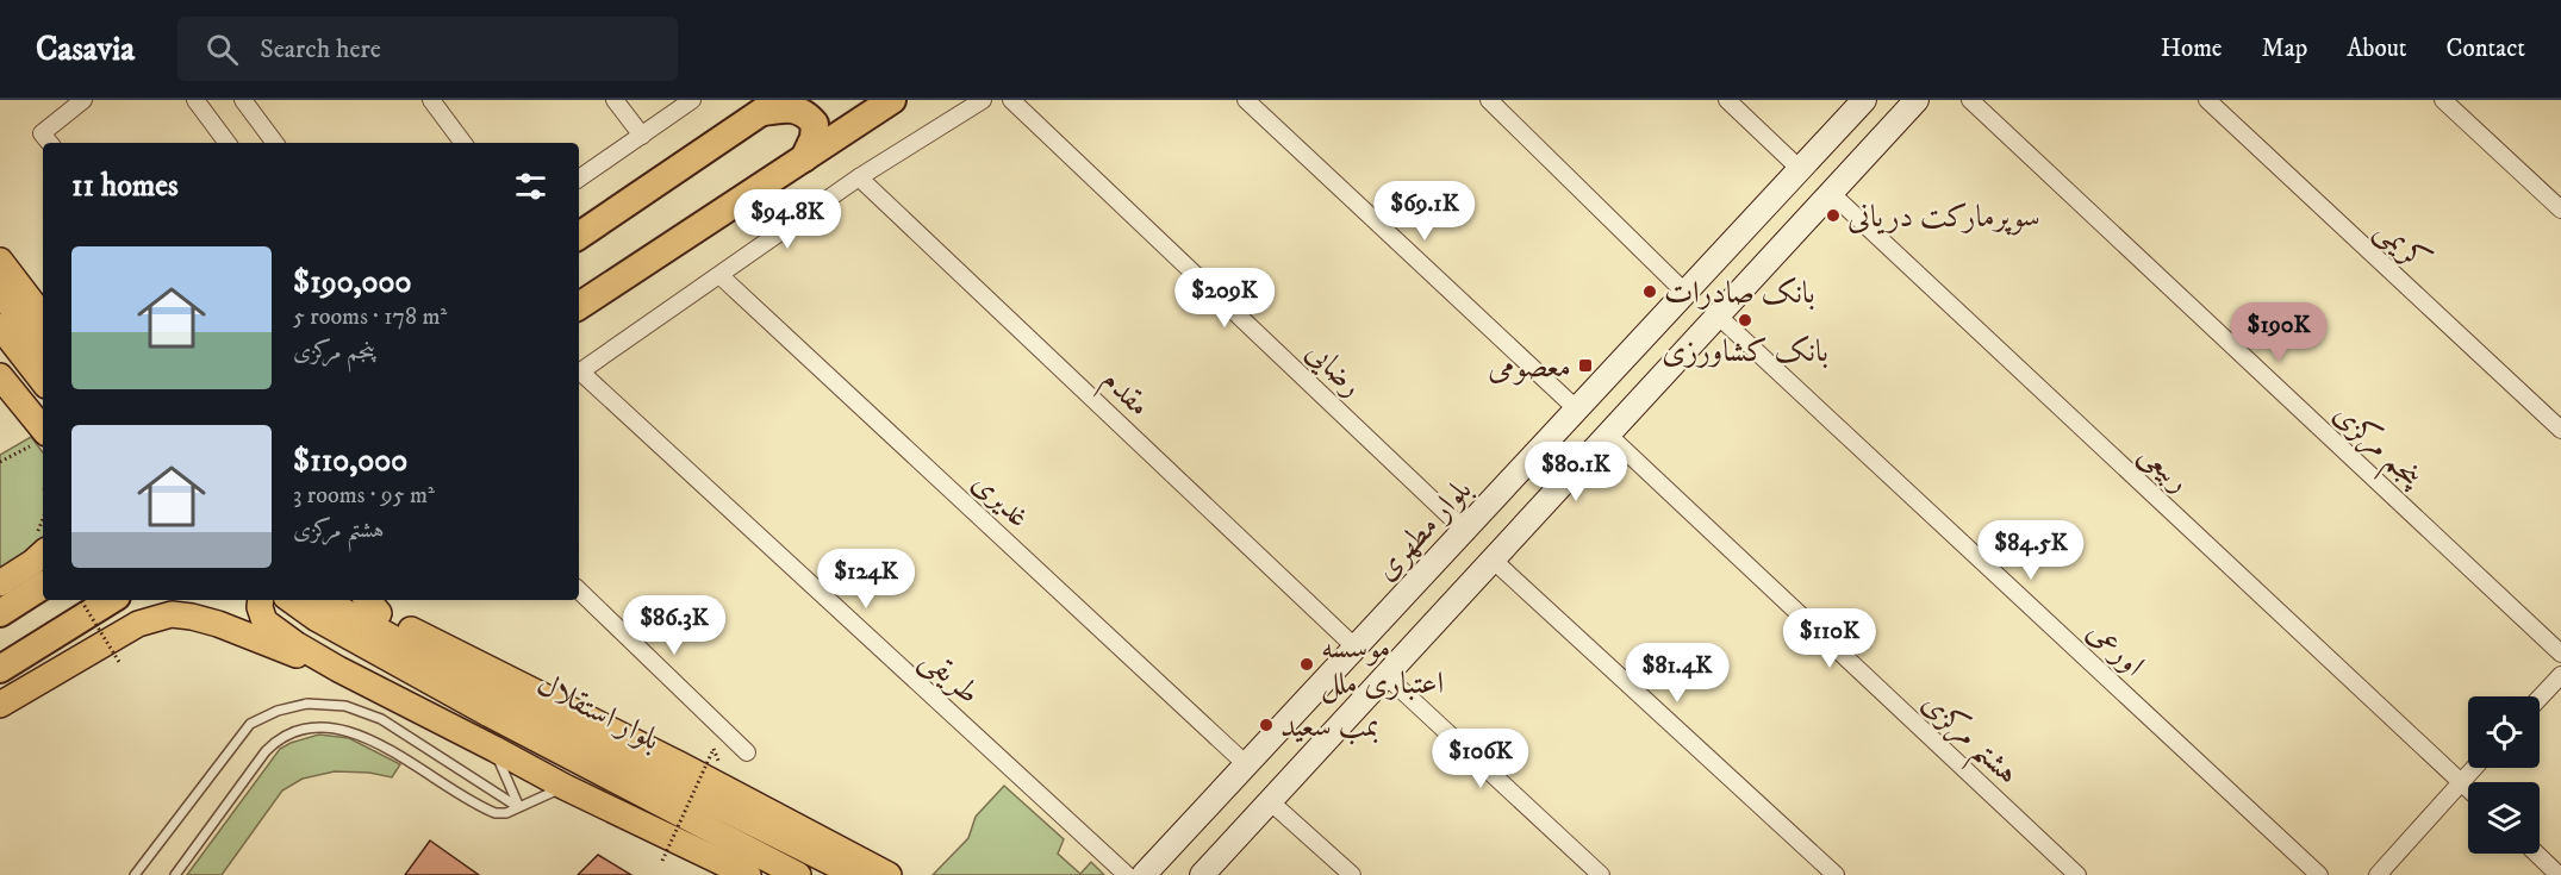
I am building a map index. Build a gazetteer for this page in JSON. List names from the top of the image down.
{
  "streets": {
    "main road": ["بلوار مطهری", "بلوار استقلال"],
    "street": [
      "کریمی",
      "رضایی",
      "مقدم",
      "پنجم مرکزی",
      "ربیعی",
      "غدیری",
      "اورعی",
      "طریقی",
      "هشتم مرکزی"
    ]
  },
  "crossings": [
    ["رضایی", "بلوار مطهری"],
    ["مقدم", "بلوار مطهری"],
    ["غدیری", "بلوار مطهری"]
  ],
  "places": {
    "other": [
      "سوپرمارکت دریانی",
      "بانک صادرات",
      "بانک کشاورزی",
      "موسسه اعتباری ملل",
      "بمب سعید"
    ],
    "transit": ["معصومی"]
  },
  "page": {
    "header": "Casavia",
    "search": "Search here",
    "nav": [
      "Home",
      "Map",
      "About",
      "Contact"
    ],
    "heading": "11 homes",
    "price": [
      "$69.1K",
      "$94.8K",
      "$209K",
      "$190K",
      "$80.1K",
      "$84.5K",
      "$124K",
      "$86.3K",
      "$110K",
      "$81.4K",
      "$106K"
    ],
    "list": [
      {
        "name": "$190,000",
        "note": "5 rooms · 178 m² · پنجم مرکزی"
      },
      {
        "name": "$110,000",
        "note": "3 rooms · 95 m² · هشتم مرکزی"
      }
    ]
  }
}
